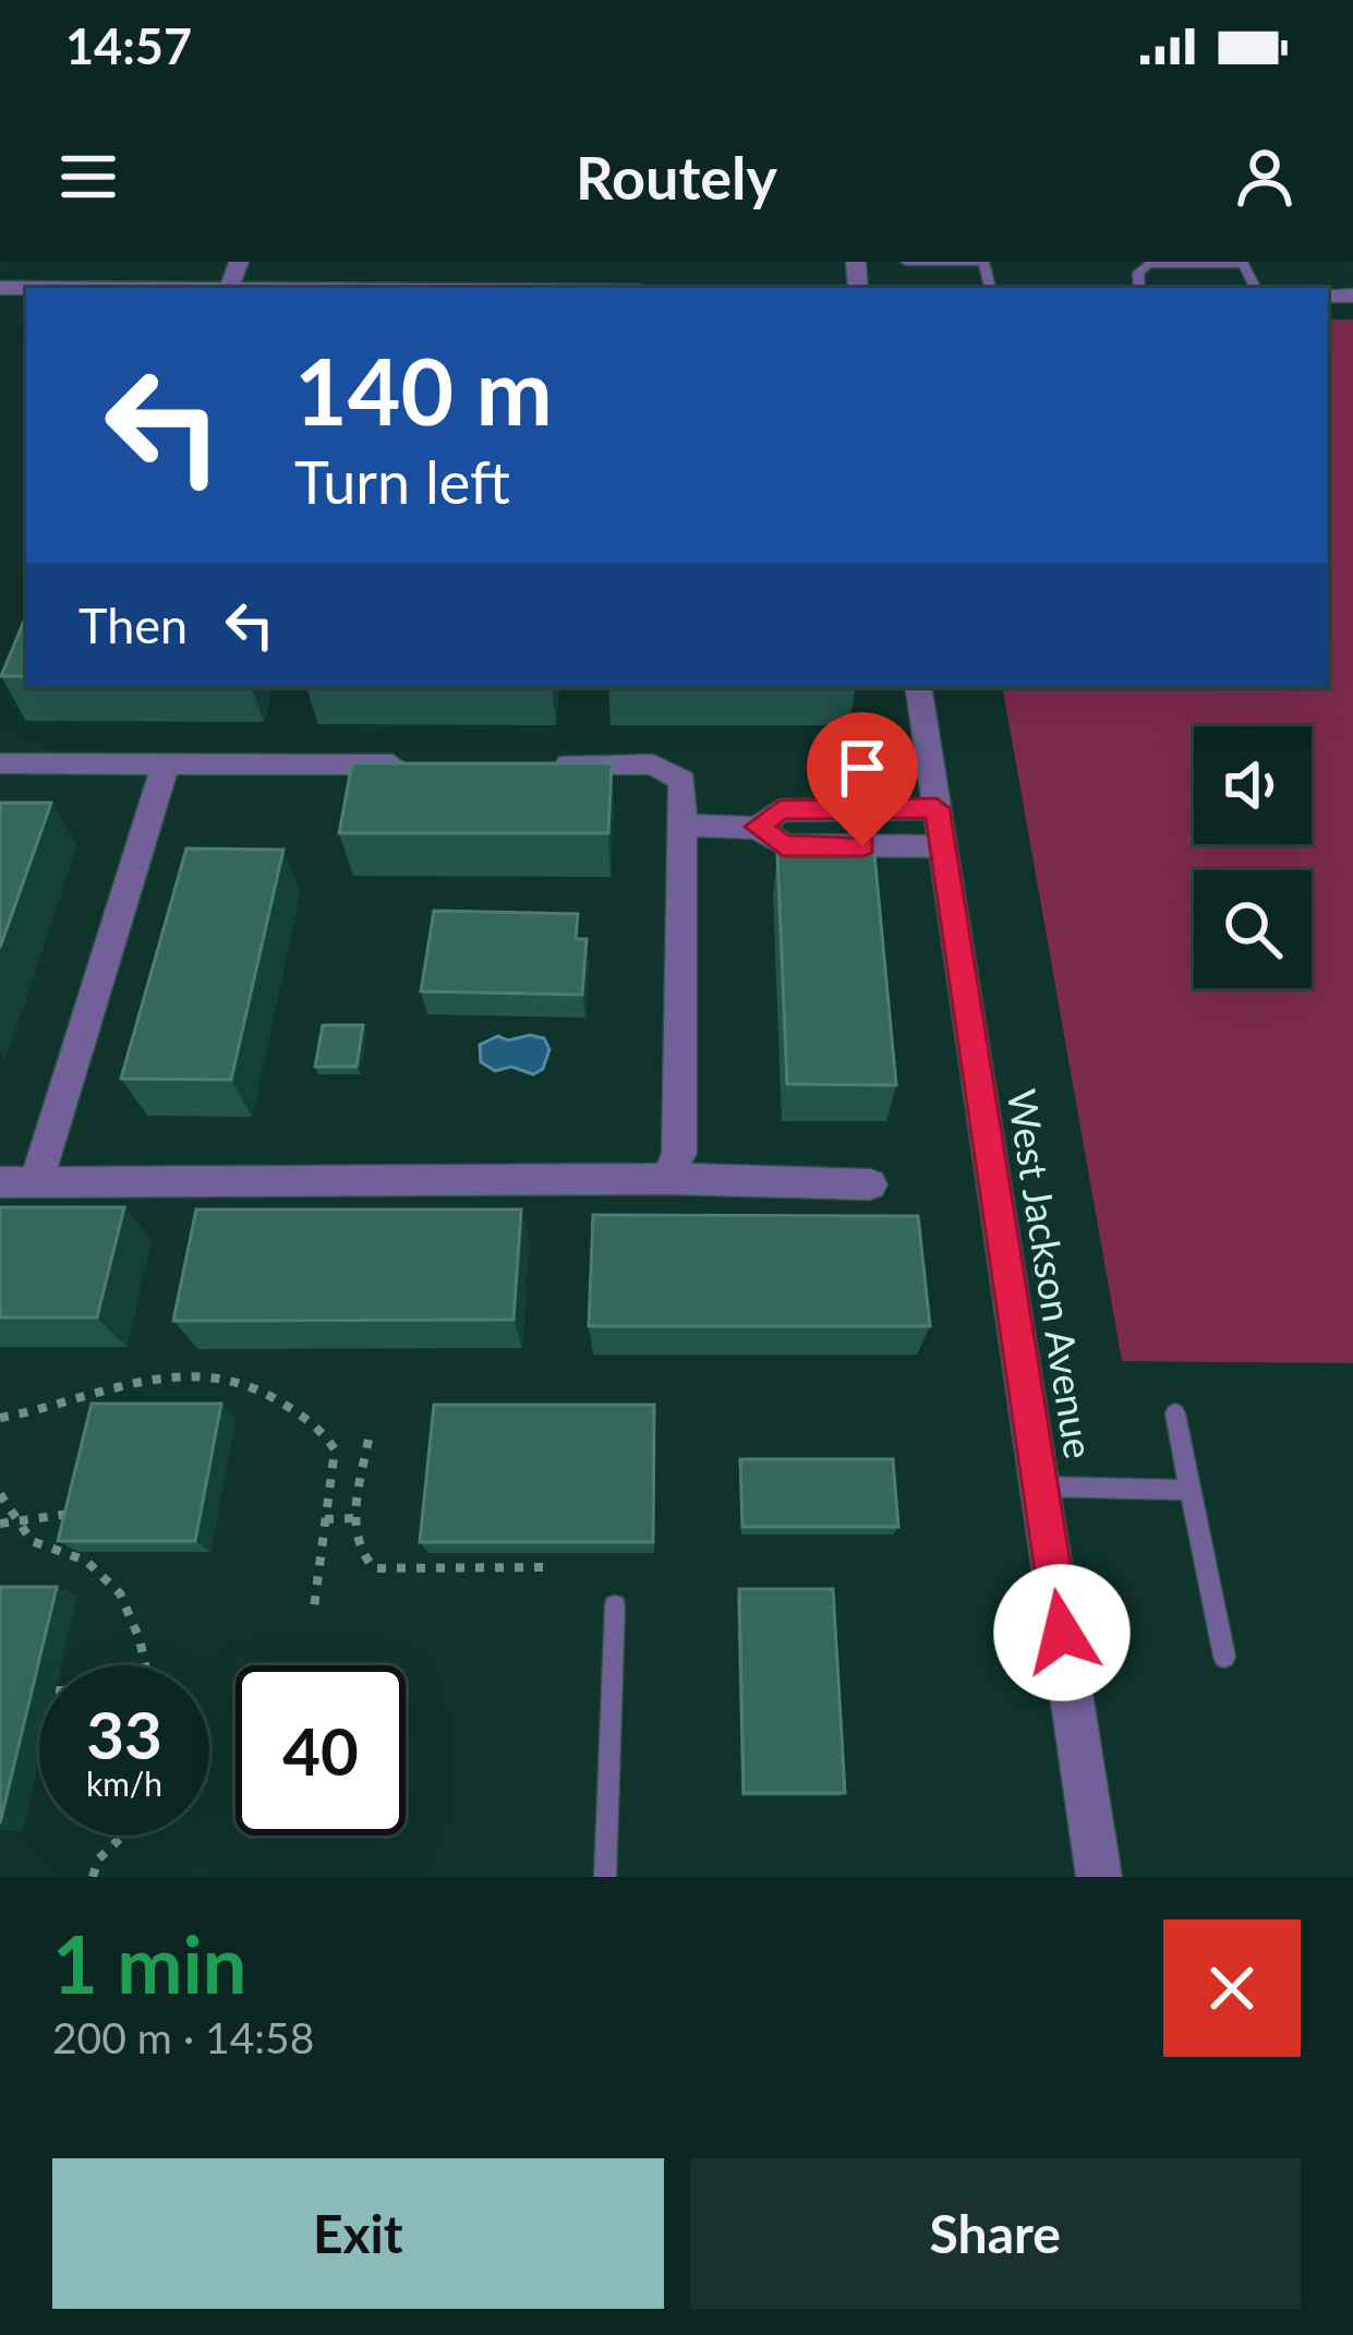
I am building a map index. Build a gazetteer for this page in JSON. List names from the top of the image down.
{
  "streets": {
    "street": ["West Jackson Avenue"]
  },
  "page": {
    "status": "14:57",
    "header": "Routely",
    "turn": ["140 m", "Turn left"],
    "then": "Then",
    "speed": "33 km/h",
    "limit": "40",
    "heading": ["1 min", "200 m · 14:58"],
    "buttons": ["Exit", "Share"]
  }
}
